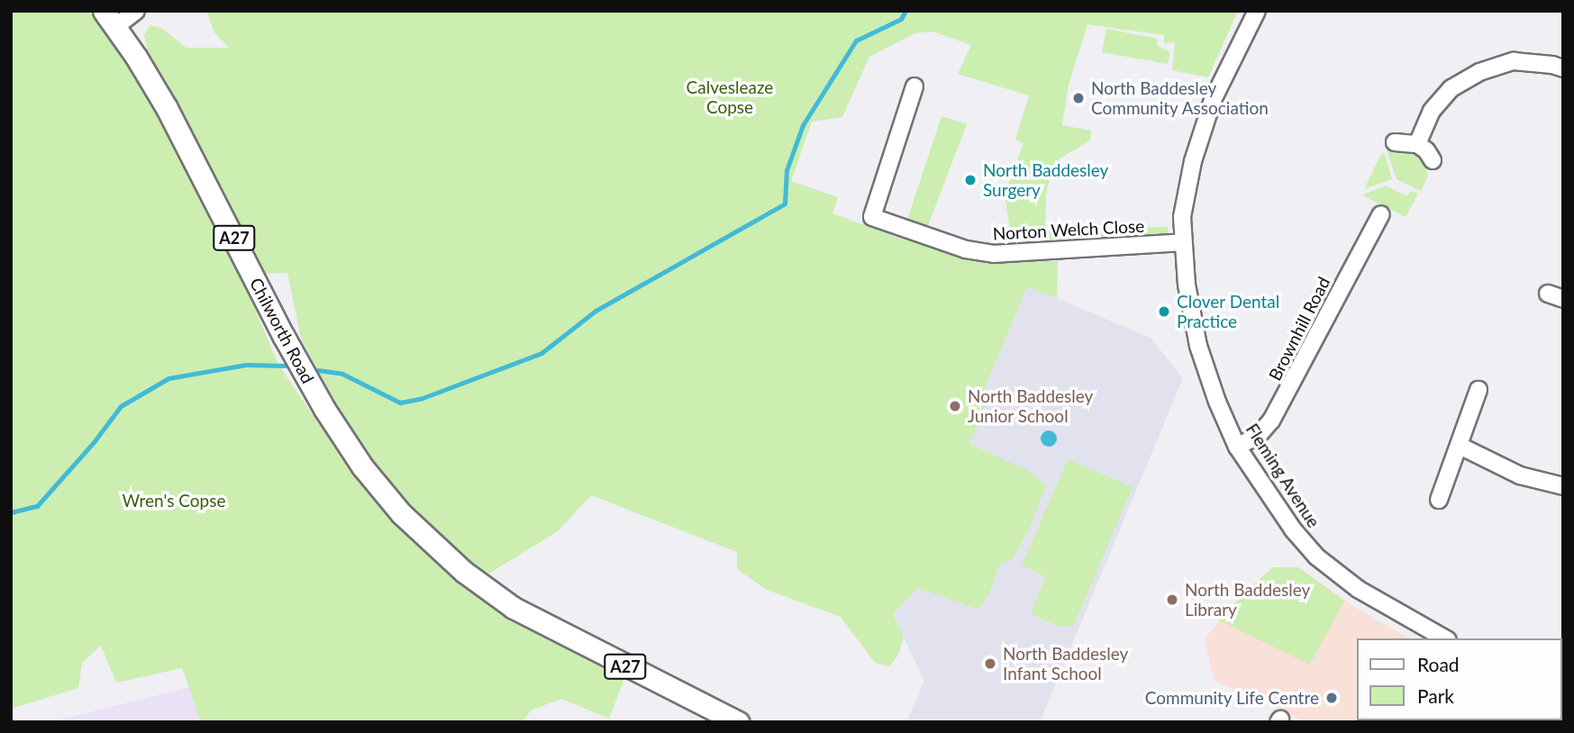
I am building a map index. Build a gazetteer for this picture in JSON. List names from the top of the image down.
{
  "streets": {
    "main road": ["A27", "Chilworth Road"],
    "street": ["Norton Welch Close", "Brownhill Road", "Fleming Avenue"]
  },
  "crossings": [
    ["Norton Welch Close", "Fleming Avenue"],
    ["Brownhill Road", "Fleming Avenue"]
  ],
  "parks": ["Calvesleaze Copse", "Wren's Copse"],
  "places": [
    "North Baddesley Community Association",
    "North Baddesley Surgery",
    "Clover Dental Practice",
    "North Baddesley Junior School",
    "North Baddesley Library",
    "North Baddesley Infant School",
    "Community Life Centre"
  ],
  "legend": ["Road", "Park"]
}
